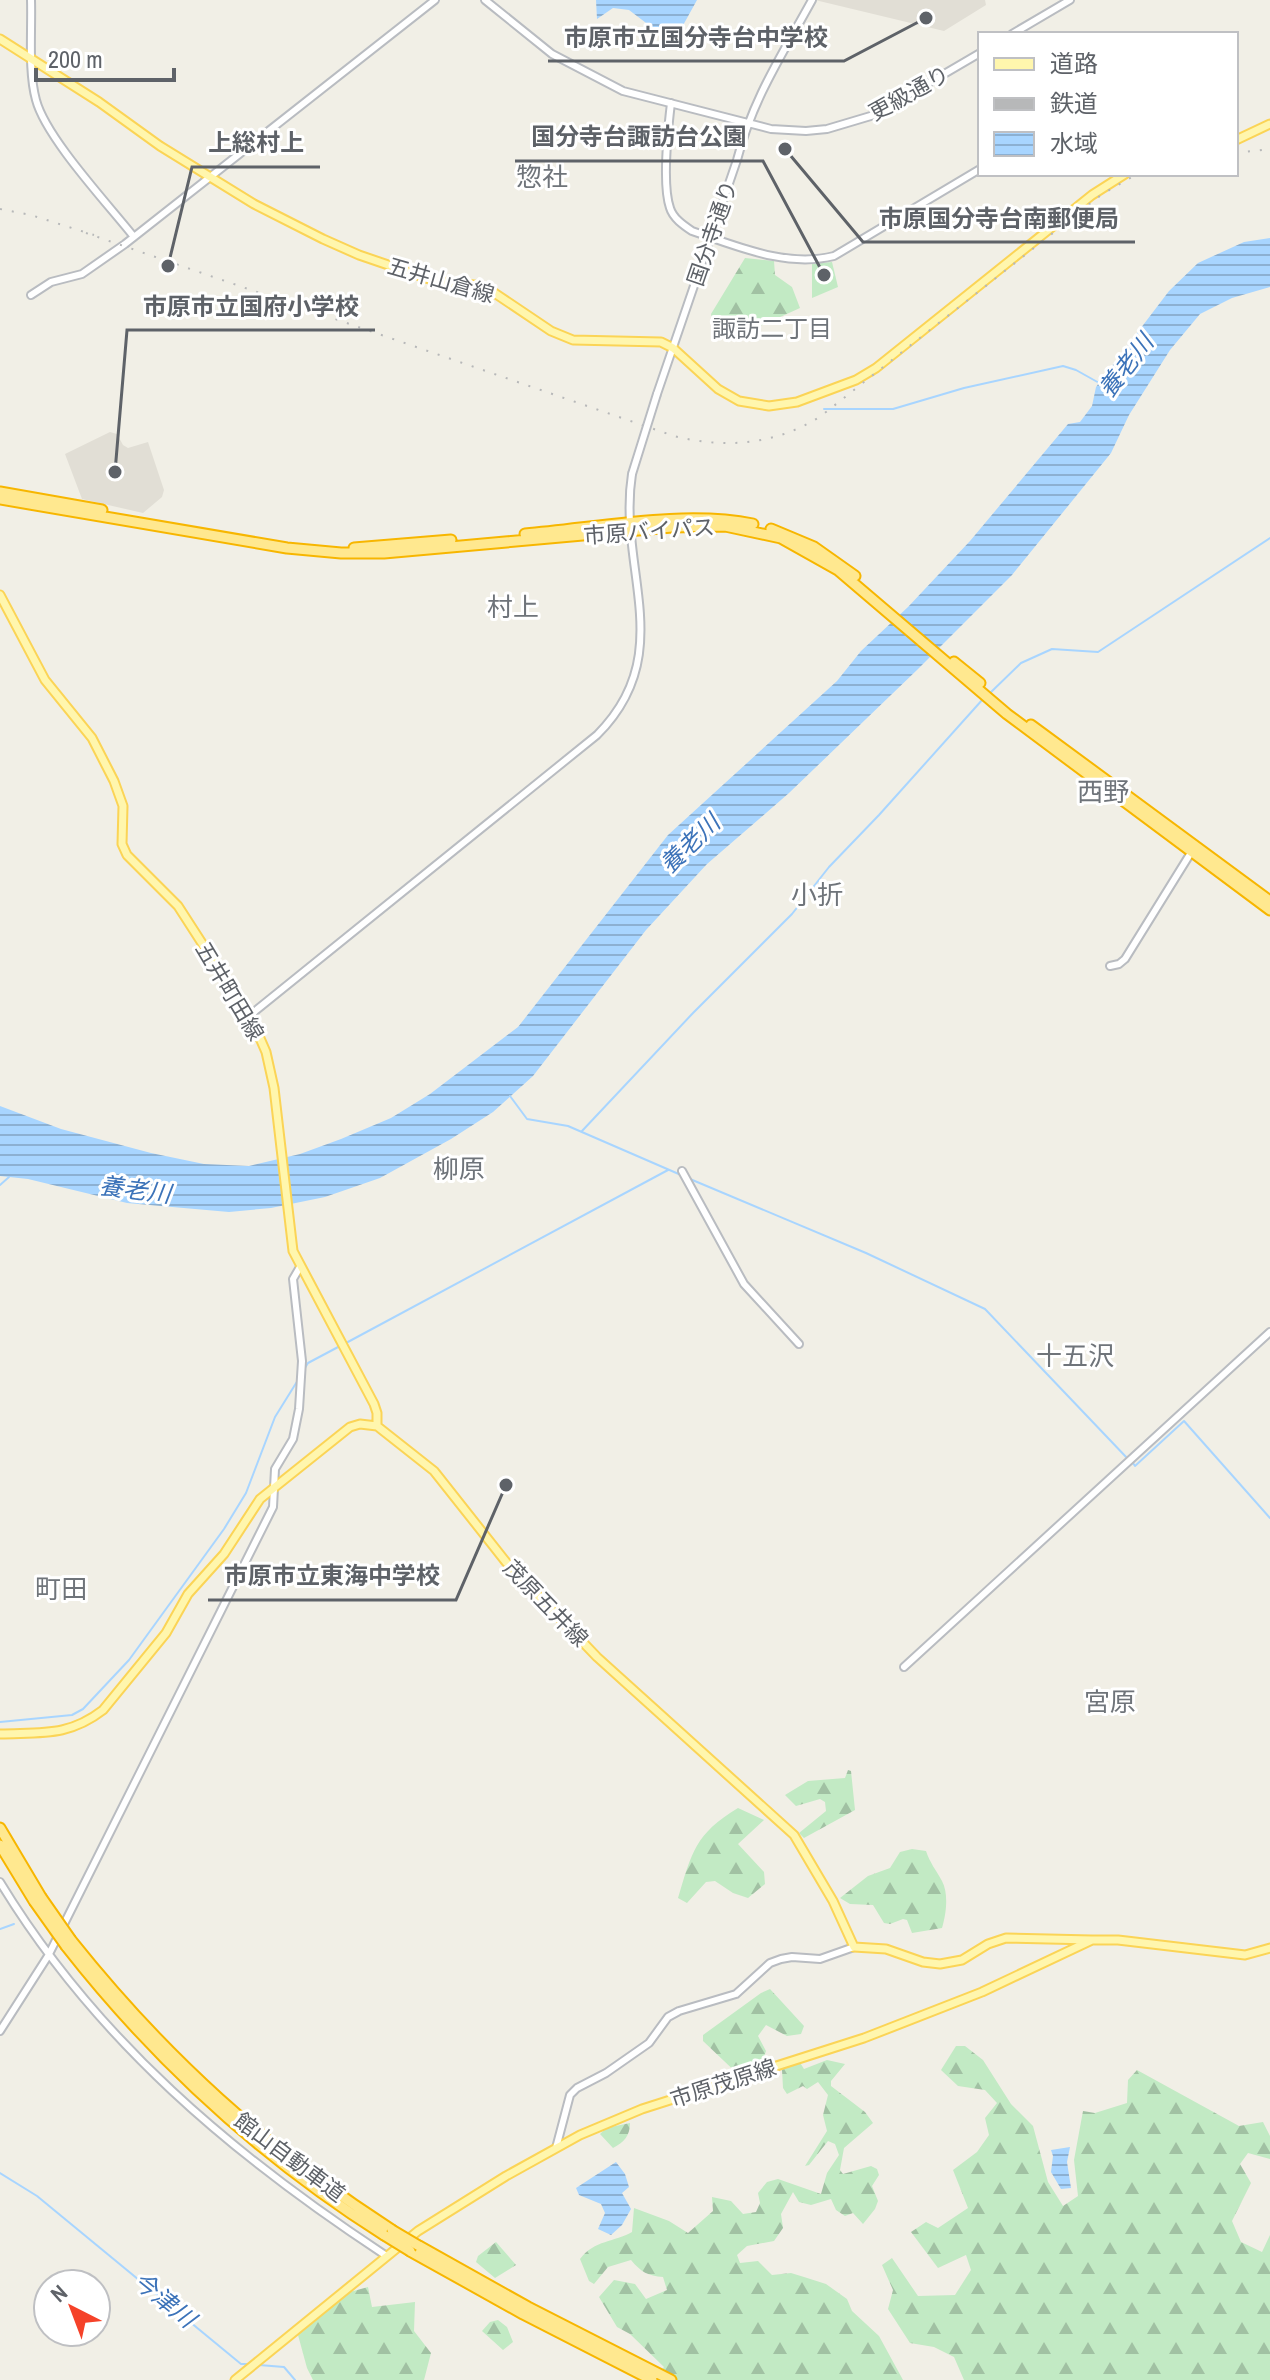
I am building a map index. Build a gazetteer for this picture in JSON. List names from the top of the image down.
{
  "streets": {
    "highway": ["市原バイパス", "館山自動車道"],
    "main road": [
      "五井山倉線",
      "五井町田線",
      "茂原五井線",
      "市原茂原線"
    ],
    "street": ["更級通り", "国分寺通り"]
  },
  "crossings": [
    ["更級通り", "国分寺通り"],
    ["国分寺通り", "五井山倉線"],
    ["国分寺通り", "市原バイパス"],
    ["国分寺通り", "五井町田線"],
    ["五井町田線", "茂原五井線"]
  ],
  "districts": [
    "惣社",
    "諏訪二丁目",
    "村上",
    "西野",
    "小折",
    "柳原",
    "十五沢",
    "町田",
    "宮原"
  ],
  "water": ["養老川", "今津川"],
  "places": [
    "市原市立国分寺台中学校",
    "市原国分寺台南郵便局",
    "上総村上",
    "国分寺台諏訪台公園",
    "市原市立国府小学校",
    "市原市立東海中学校"
  ],
  "legend": ["道路", "鉄道", "水域"],
  "scale_bar": "200 m",
  "north": "top left"
}
